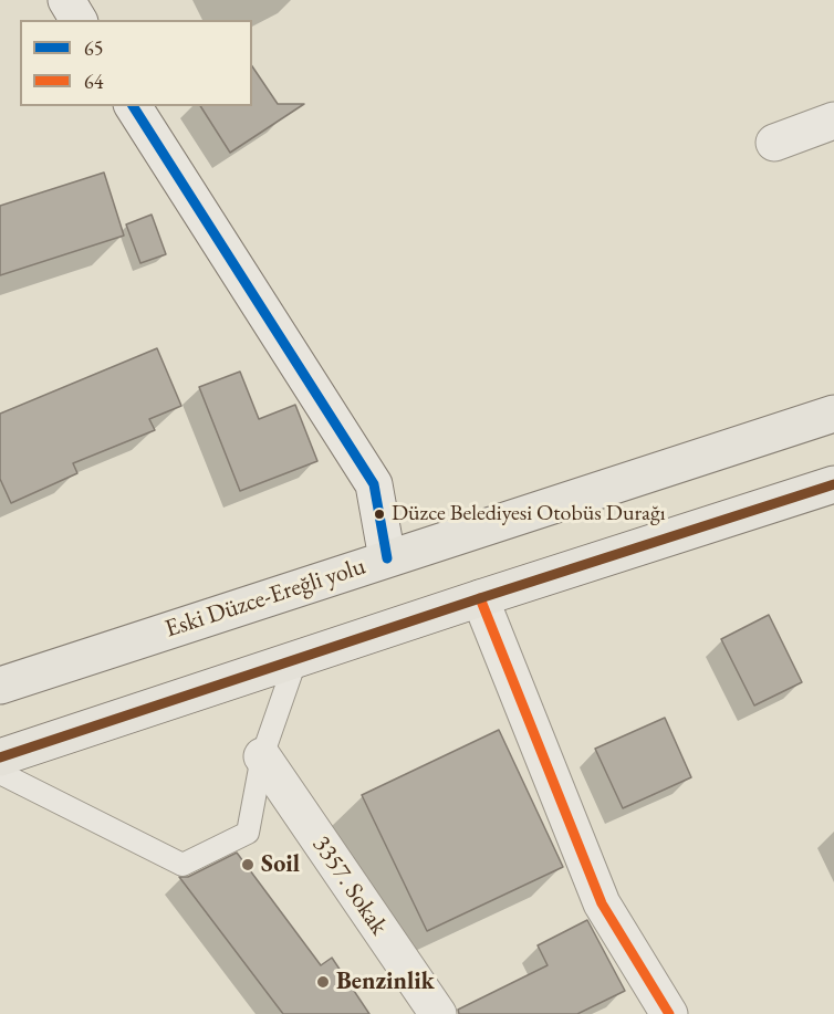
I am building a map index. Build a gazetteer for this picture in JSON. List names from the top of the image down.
{
  "streets": {
    "main road": ["Eski Düzce-Ereğli yolu"],
    "street": ["3357. Sokak"]
  },
  "places": ["Düzce Belediyesi Otobüs Durağı", "Soil", "Benzinlik"],
  "lines": ["transit line 65", "transit line 64"],
  "legend": ["65", "64"]
}
